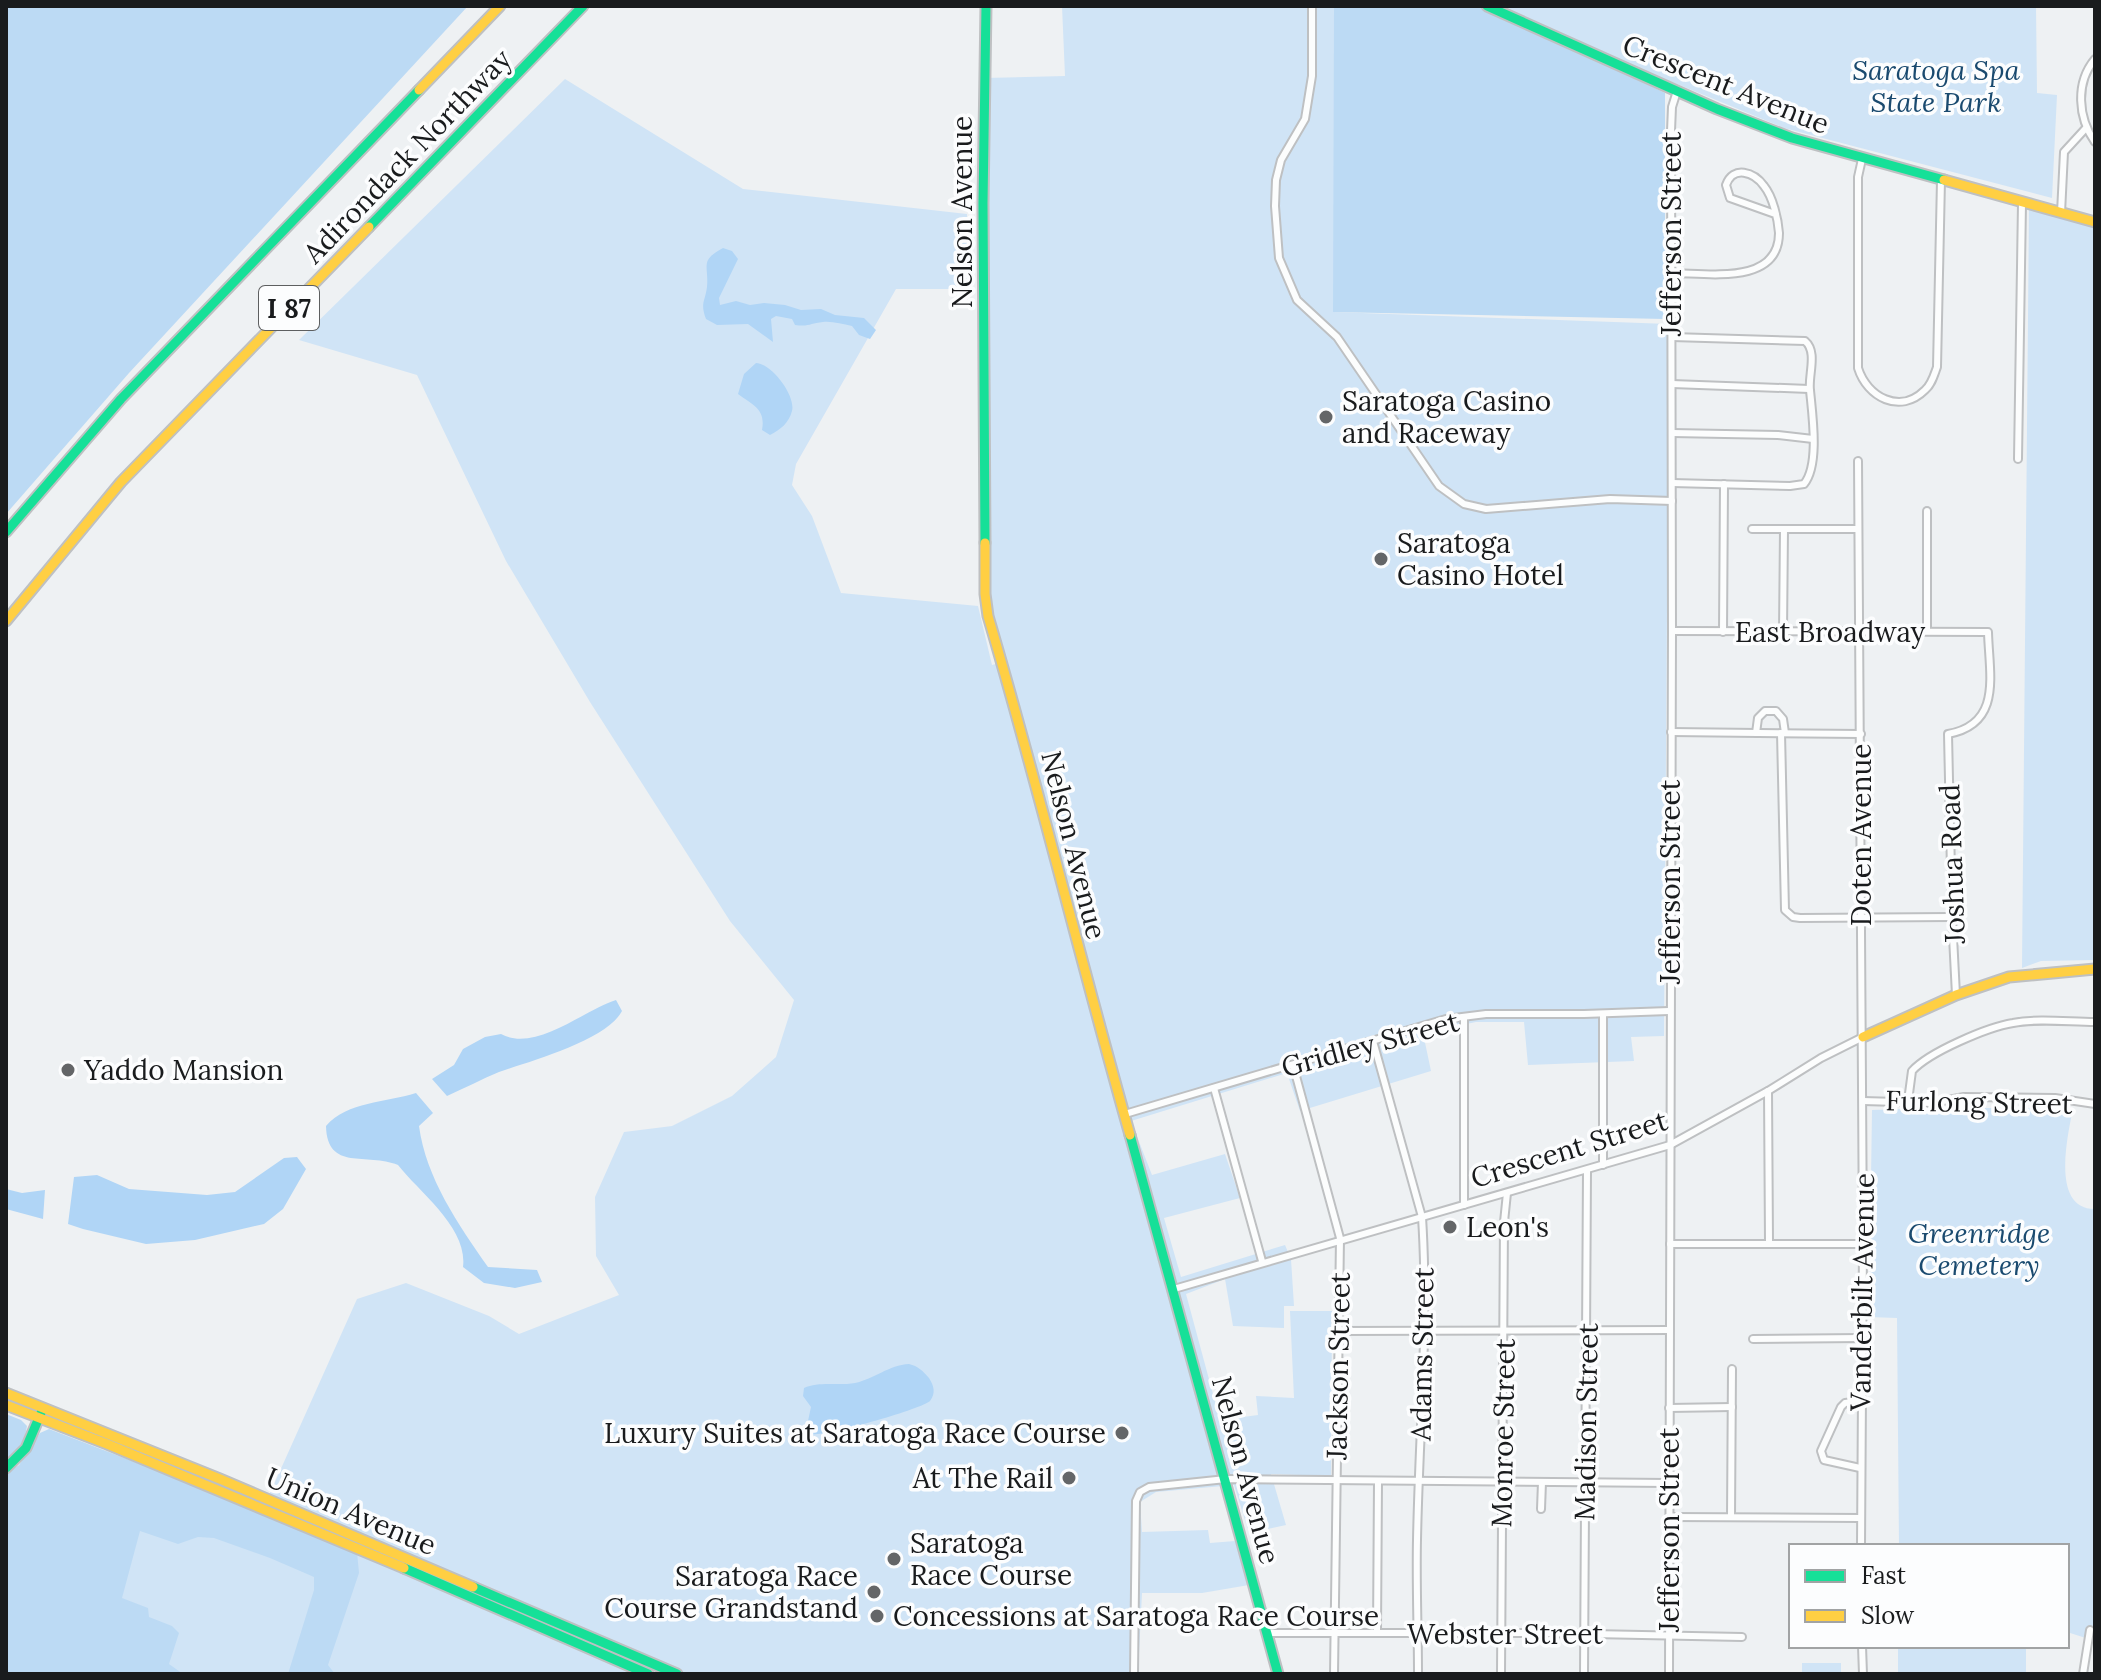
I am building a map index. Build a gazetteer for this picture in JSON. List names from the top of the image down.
{
  "streets": {
    "main road": [
      "Crescent Avenue",
      "Adirondack Northway",
      "Nelson Avenue",
      "I 87",
      "Crescent Street",
      "Union Avenue"
    ],
    "street": [
      "Jefferson Street",
      "East Broadway",
      "Doten Avenue",
      "Joshua Road",
      "Gridley Street",
      "Furlong Street",
      "Vanderbilt Avenue",
      "Adams Street",
      "Jackson Street",
      "Madison Street",
      "Monroe Street",
      "Webster Street"
    ]
  },
  "crossings": [
    ["Crescent Avenue", "Jefferson Street"],
    ["Nelson Avenue", "Gridley Street"],
    ["Nelson Avenue", "Crescent Street"],
    ["Nelson Avenue", "Webster Street"],
    ["Jefferson Street", "East Broadway"],
    ["Jefferson Street", "Gridley Street"],
    ["Jefferson Street", "Crescent Street"],
    ["Jefferson Street", "Webster Street"],
    ["East Broadway", "Doten Avenue"],
    ["East Broadway", "Joshua Road"],
    ["Doten Avenue", "Crescent Street"],
    ["Doten Avenue", "Vanderbilt Avenue"],
    ["Joshua Road", "Crescent Street"],
    ["Gridley Street", "Adams Street"],
    ["Gridley Street", "Jackson Street"],
    ["Furlong Street", "Vanderbilt Avenue"],
    ["Crescent Street", "Vanderbilt Avenue"],
    ["Crescent Street", "Adams Street"],
    ["Crescent Street", "Jackson Street"],
    ["Crescent Street", "Madison Street"],
    ["Crescent Street", "Monroe Street"],
    ["Adams Street", "Webster Street"],
    ["Jackson Street", "Webster Street"],
    ["Madison Street", "Webster Street"],
    ["Monroe Street", "Webster Street"]
  ],
  "parks": ["Saratoga Spa State Park", "Greenridge Cemetery"],
  "places": [
    "Saratoga Casino and Raceway",
    "Saratoga Casino Hotel",
    "Yaddo Mansion",
    "Leon's",
    "Luxury Suites at Saratoga Race Course",
    "At The Rail",
    "Saratoga Race Course",
    "Saratoga Race Course Grandstand",
    "Concessions at Saratoga Race Course"
  ],
  "legend": ["Fast", "Slow"]
}
